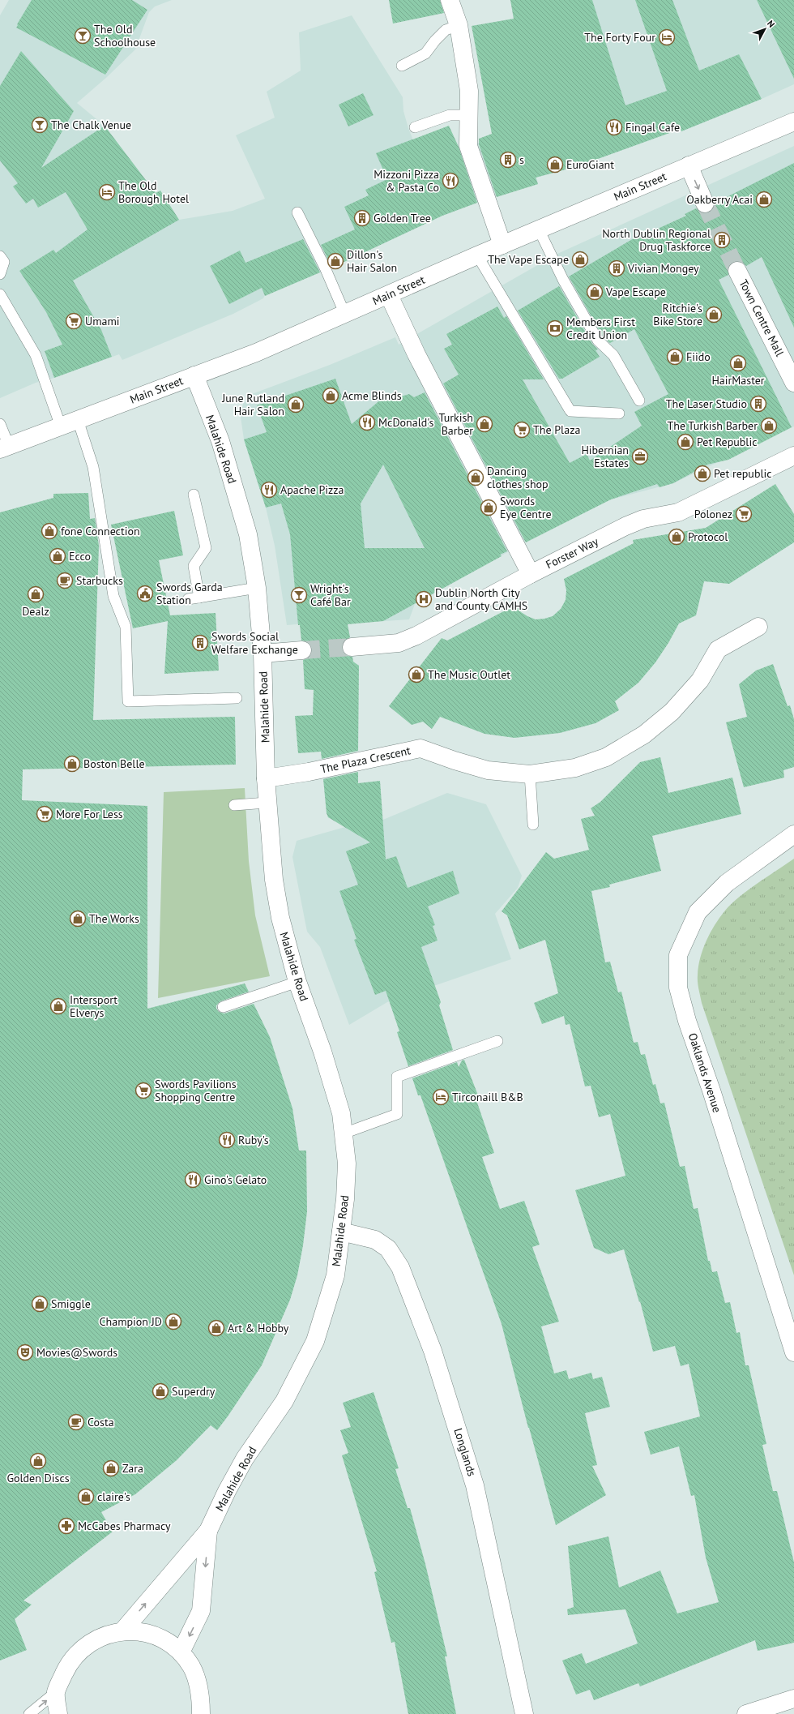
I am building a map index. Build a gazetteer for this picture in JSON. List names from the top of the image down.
{
  "streets": {
    "street": [
      "Main Street",
      "Town Centre Mall",
      "Malahide Road",
      "Forster Way",
      "The Plaza Crescent",
      "Oaklands Avenue",
      "Longlands"
    ]
  },
  "crossings": [
    ["Main Street", "Malahide Road"],
    ["Malahide Road", "The Plaza Crescent"],
    ["Malahide Road", "Longlands"]
  ],
  "places": {
    "bar": ["The Old Schoolhouse", "The Chalk Venue", "Wright's Café Bar"],
    "hotel": ["The Forty Four", "The Old Borough Hotel", "Tirconaill B&B"],
    "restaurant": [
      "Fingal Cafe",
      "Mizzoni Pizza & Pasta Co",
      "McDonald's",
      "Apache Pizza",
      "Ruby's",
      "Gino's Gelato"
    ],
    "building": [
      "s",
      "Golden Tree",
      "North Dublin Regional Drug Taskforce",
      "Vivian Mongey",
      "The Laser Studio",
      "Swords Social Welfare Exchange"
    ],
    "shop": [
      "EuroGiant",
      "Oakberry Acai",
      "The Vape Escape",
      "Dillon's Hair Salon",
      "Vape Escape",
      "Ritchie's Bike Store",
      "Fiido",
      "HairMaster",
      "Acme Blinds",
      "June Rutland Hair Salon",
      "Turkish Barber",
      "The Turkish Barber",
      "Pet Republic",
      "Pet republic",
      "Dancing clothes shop",
      "Swords Eye Centre",
      "fone Connection",
      "Protocol",
      "Ecco",
      "Dealz",
      "The Music Outlet",
      "Boston Belle",
      "The Works",
      "Intersport Elverys",
      "Smiggle",
      "Champion JD",
      "Art & Hobby",
      "Superdry",
      "Golden Discs",
      "Zara",
      "claire's"
    ],
    "supermarket": [
      "Umami",
      "The Plaza",
      "Polonez",
      "More For Less",
      "Swords Pavilions Shopping Centre"
    ],
    "bank": ["Members First Credit Union"],
    "office": ["Hibernian Estates"],
    "cafe": ["Starbucks", "Costa"],
    "public building": ["Swords Garda Station"],
    "hospital": ["Dublin North City and County CAMHS"],
    "theatre": ["Movies@Swords"],
    "pharmacy": ["McCabes Pharmacy"]
  },
  "north": "top right"
}
